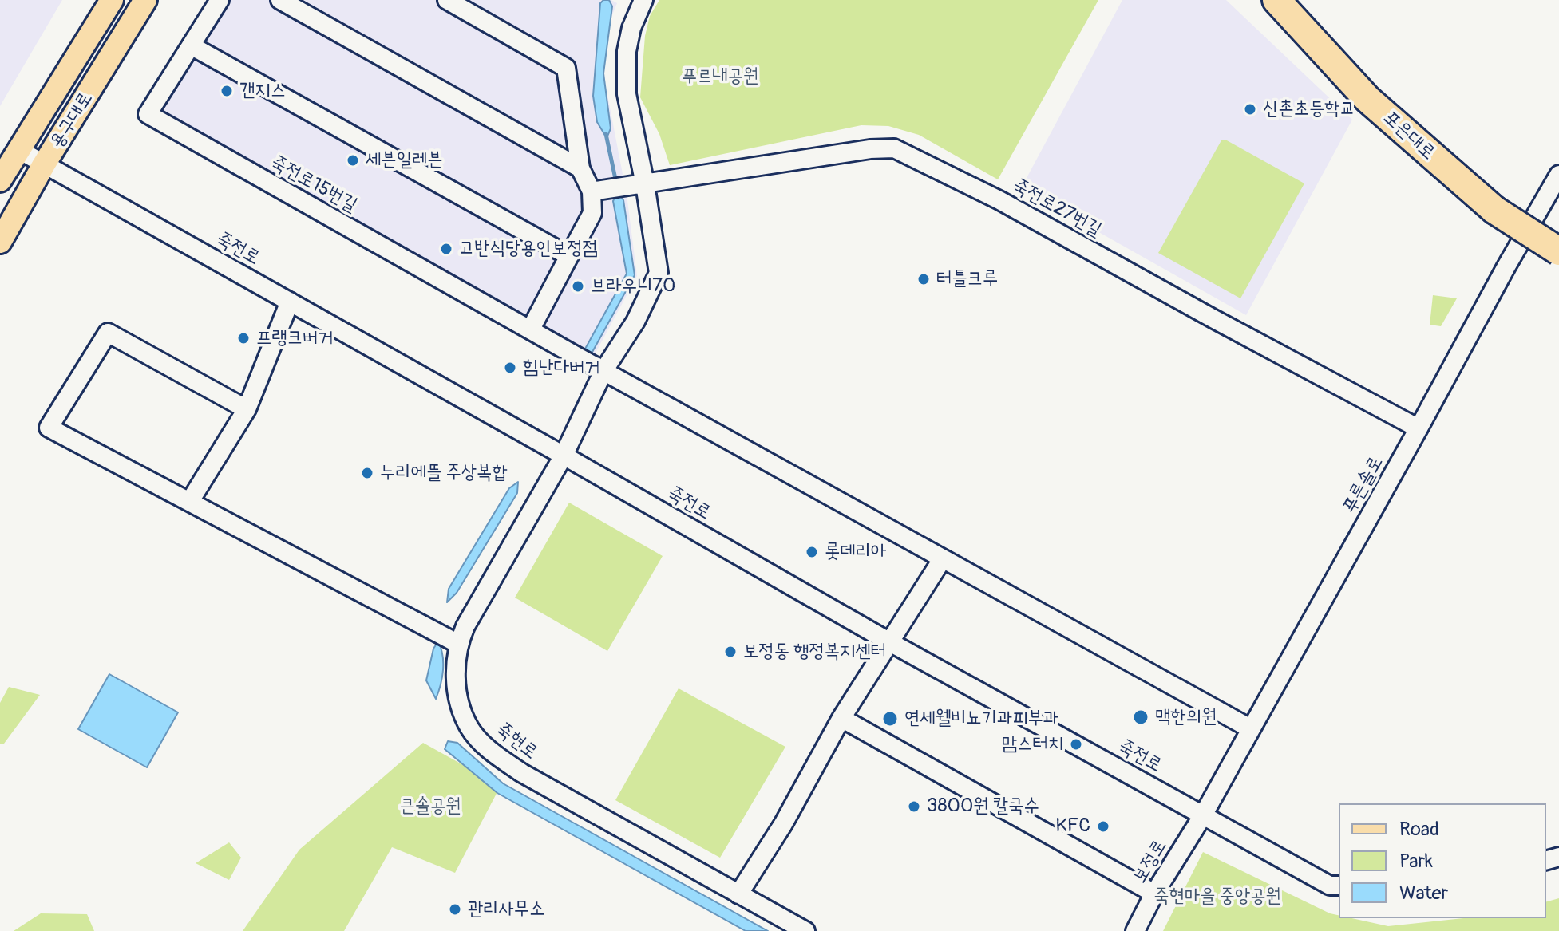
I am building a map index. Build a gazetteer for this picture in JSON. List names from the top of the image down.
{
  "streets": {
    "highway": ["포은대로"],
    "main road": ["용구대로"],
    "street": [
      "죽전로15번길",
      "죽전로27번길",
      "죽전로",
      "푸른솔로",
      "죽현로",
      "보정로"
    ]
  },
  "crossings": [
    ["용구대로", "죽전로"],
    ["죽전로15번길", "푸른솔로"],
    ["죽전로27번길", "푸른솔로"],
    ["죽전로", "푸른솔로"],
    ["죽전로", "죽현로"],
    ["죽전로", "보정로"],
    ["푸른솔로", "보정로"]
  ],
  "parks": ["푸르내공원", "큰솔공원", "죽현마을 중앙공원"],
  "places": [
    "갠지스",
    "신촌초등학교",
    "세븐일레븐",
    "고반식당용인보정점",
    "터틀크루",
    "브라우니70",
    "프랭크버거",
    "힘난다버거",
    "누리에뜰 주상복합",
    "롯데리아",
    "보정동 행정복지센터",
    "맥한의원",
    "연세웰비뇨기과피부과",
    "맘스터치",
    "3800원 칼국수",
    "KFC",
    "관리사무소"
  ],
  "legend": ["Road", "Park", "Water"]
}
